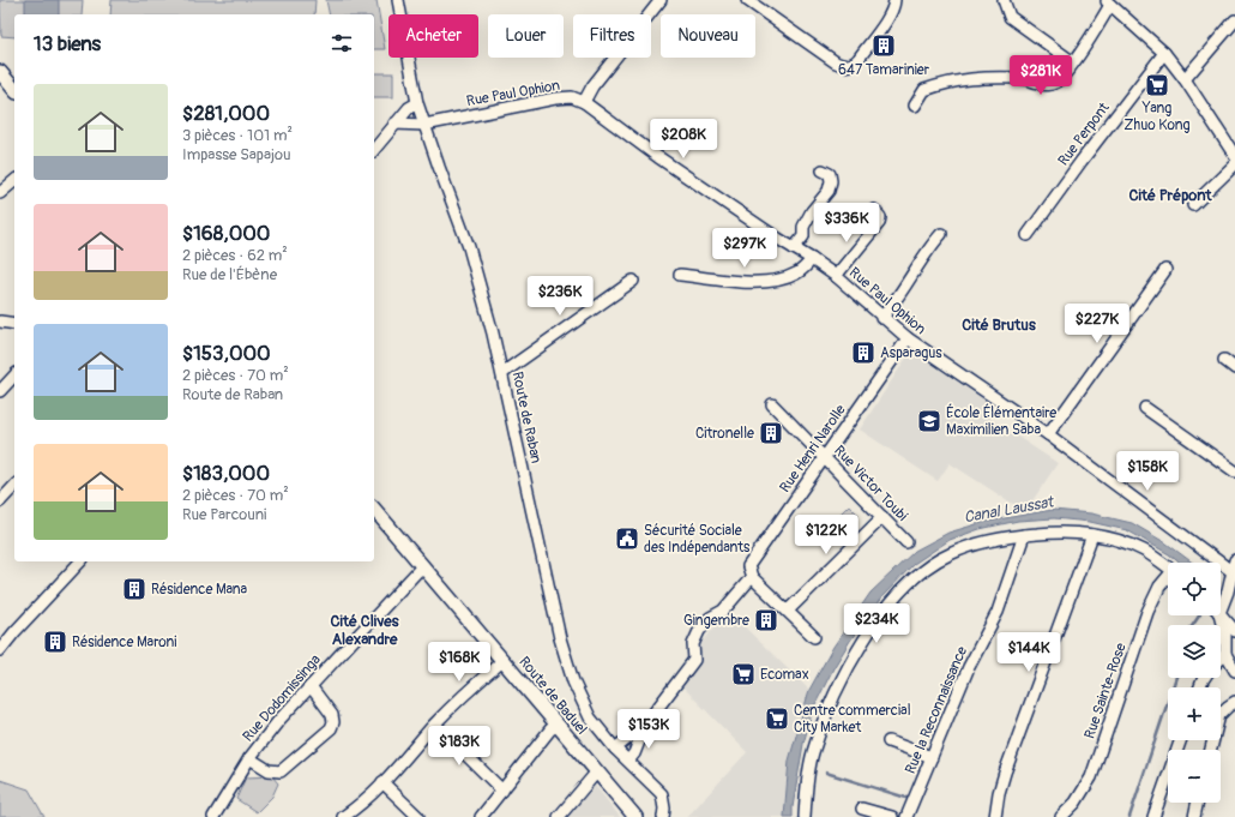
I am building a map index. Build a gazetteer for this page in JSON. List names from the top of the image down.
{
  "streets": {
    "main road": ["Route de Baduel"],
    "street": [
      "Rue Paul Ophion",
      "Rue Perpont",
      "Route de Raban",
      "Rue Henri Narolle",
      "Rue Victor Toubi",
      "Rue Sainte-Rose",
      "Rue Dodomissinga",
      "Rue la Reconnaissance"
    ]
  },
  "crossings": [
    ["Rue Paul Ophion", "Route de Raban"],
    ["Rue Paul Ophion", "Rue Henri Narolle"],
    ["Rue Henri Narolle", "Rue Victor Toubi"],
    ["Route de Baduel", "Rue Dodomissinga"]
  ],
  "districts": ["Cité Prépont", "Cité Brutus", "Cité Clives Alexandre"],
  "water": ["Canal Laussat"],
  "places": {
    "building": [
      "647 Tamarinier",
      "Asparagus",
      "Citronelle",
      "Résidence Mana",
      "Gingembre",
      "Résidence Maroni"
    ],
    "supermarket": ["Yang Zhuo Kong", "Ecomax", "Centre commercial City Market"],
    "school or university": ["École Élémentaire Maximilien Saba"],
    "public building": ["Sécurité Sociale des Indépendants"]
  },
  "page": {
    "chip": [
      "Acheter",
      "Louer",
      "Filtres",
      "Nouveau"
    ],
    "heading": "13 biens",
    "price": [
      "$281K",
      "$208K",
      "$336K",
      "$297K",
      "$236K",
      "$227K",
      "$158K",
      "$122K",
      "$234K",
      "$144K",
      "$168K",
      "$153K",
      "$183K"
    ],
    "list": [
      {
        "name": "$281,000",
        "note": "3 pièces · 101 m² · Impasse Sapajou"
      },
      {
        "name": "$168,000",
        "note": "2 pièces · 62 m² · Rue de l'Ébène"
      },
      {
        "name": "$153,000",
        "note": "2 pièces · 70 m² · Route de Raban"
      },
      {
        "name": "$183,000",
        "note": "2 pièces · 70 m² · Rue Parcouni"
      }
    ],
    "map_buttons": ["+", "−"]
  }
}
